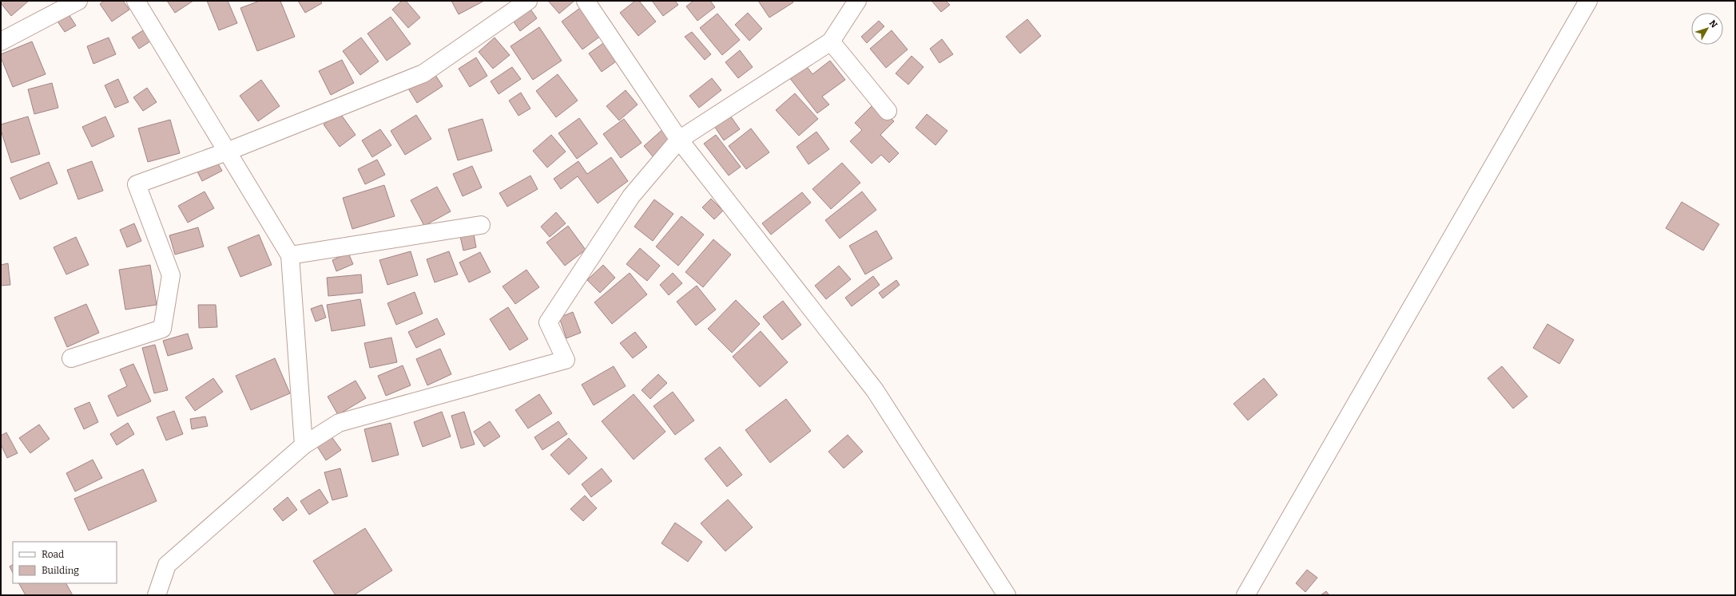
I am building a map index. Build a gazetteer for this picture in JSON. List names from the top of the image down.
{
  "legend": ["Road", "Building"],
  "north": "top right"
}
